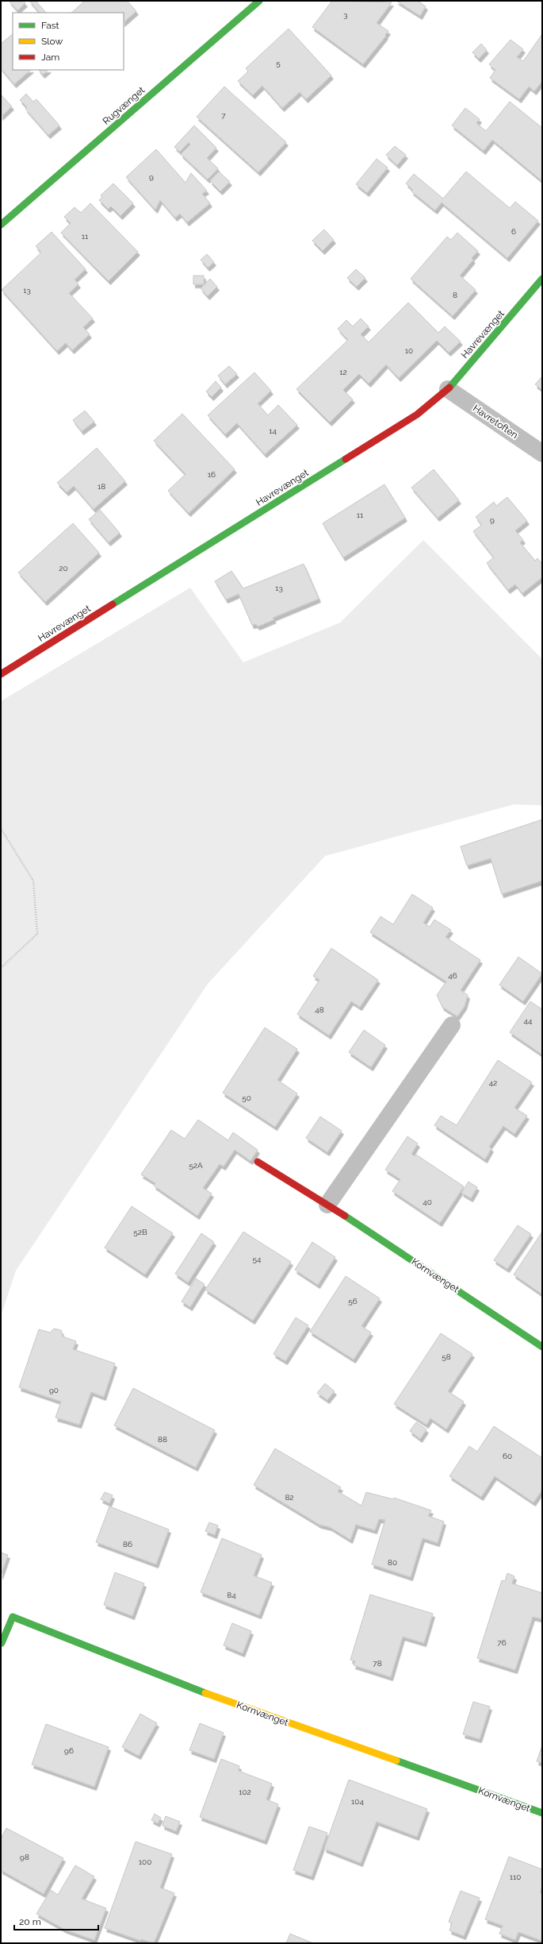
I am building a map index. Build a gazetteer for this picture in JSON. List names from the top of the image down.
{
  "streets": {
    "street": [
      "Rugvænget",
      "Havrevænget",
      "Havretoften",
      "Kornvænget"
    ]
  },
  "crossings": [
    ["Havrevænget", "Havretoften"]
  ],
  "house_numbers": [
    "3",
    "5",
    "7",
    "9",
    "6",
    "11",
    "13",
    "8",
    "10",
    "12",
    "14",
    "16",
    "18",
    "11",
    "9",
    "20",
    "13",
    "46",
    "48",
    "44",
    "42",
    "50",
    "52A",
    "40",
    "52B",
    "54",
    "56",
    "58",
    "90",
    "88",
    "60",
    "82",
    "86",
    "80",
    "84",
    "76",
    "78",
    "96",
    "102",
    "104",
    "98",
    "100",
    "110"
  ],
  "legend": ["Fast", "Slow", "Jam"],
  "scale_bar": "20 m"
}
